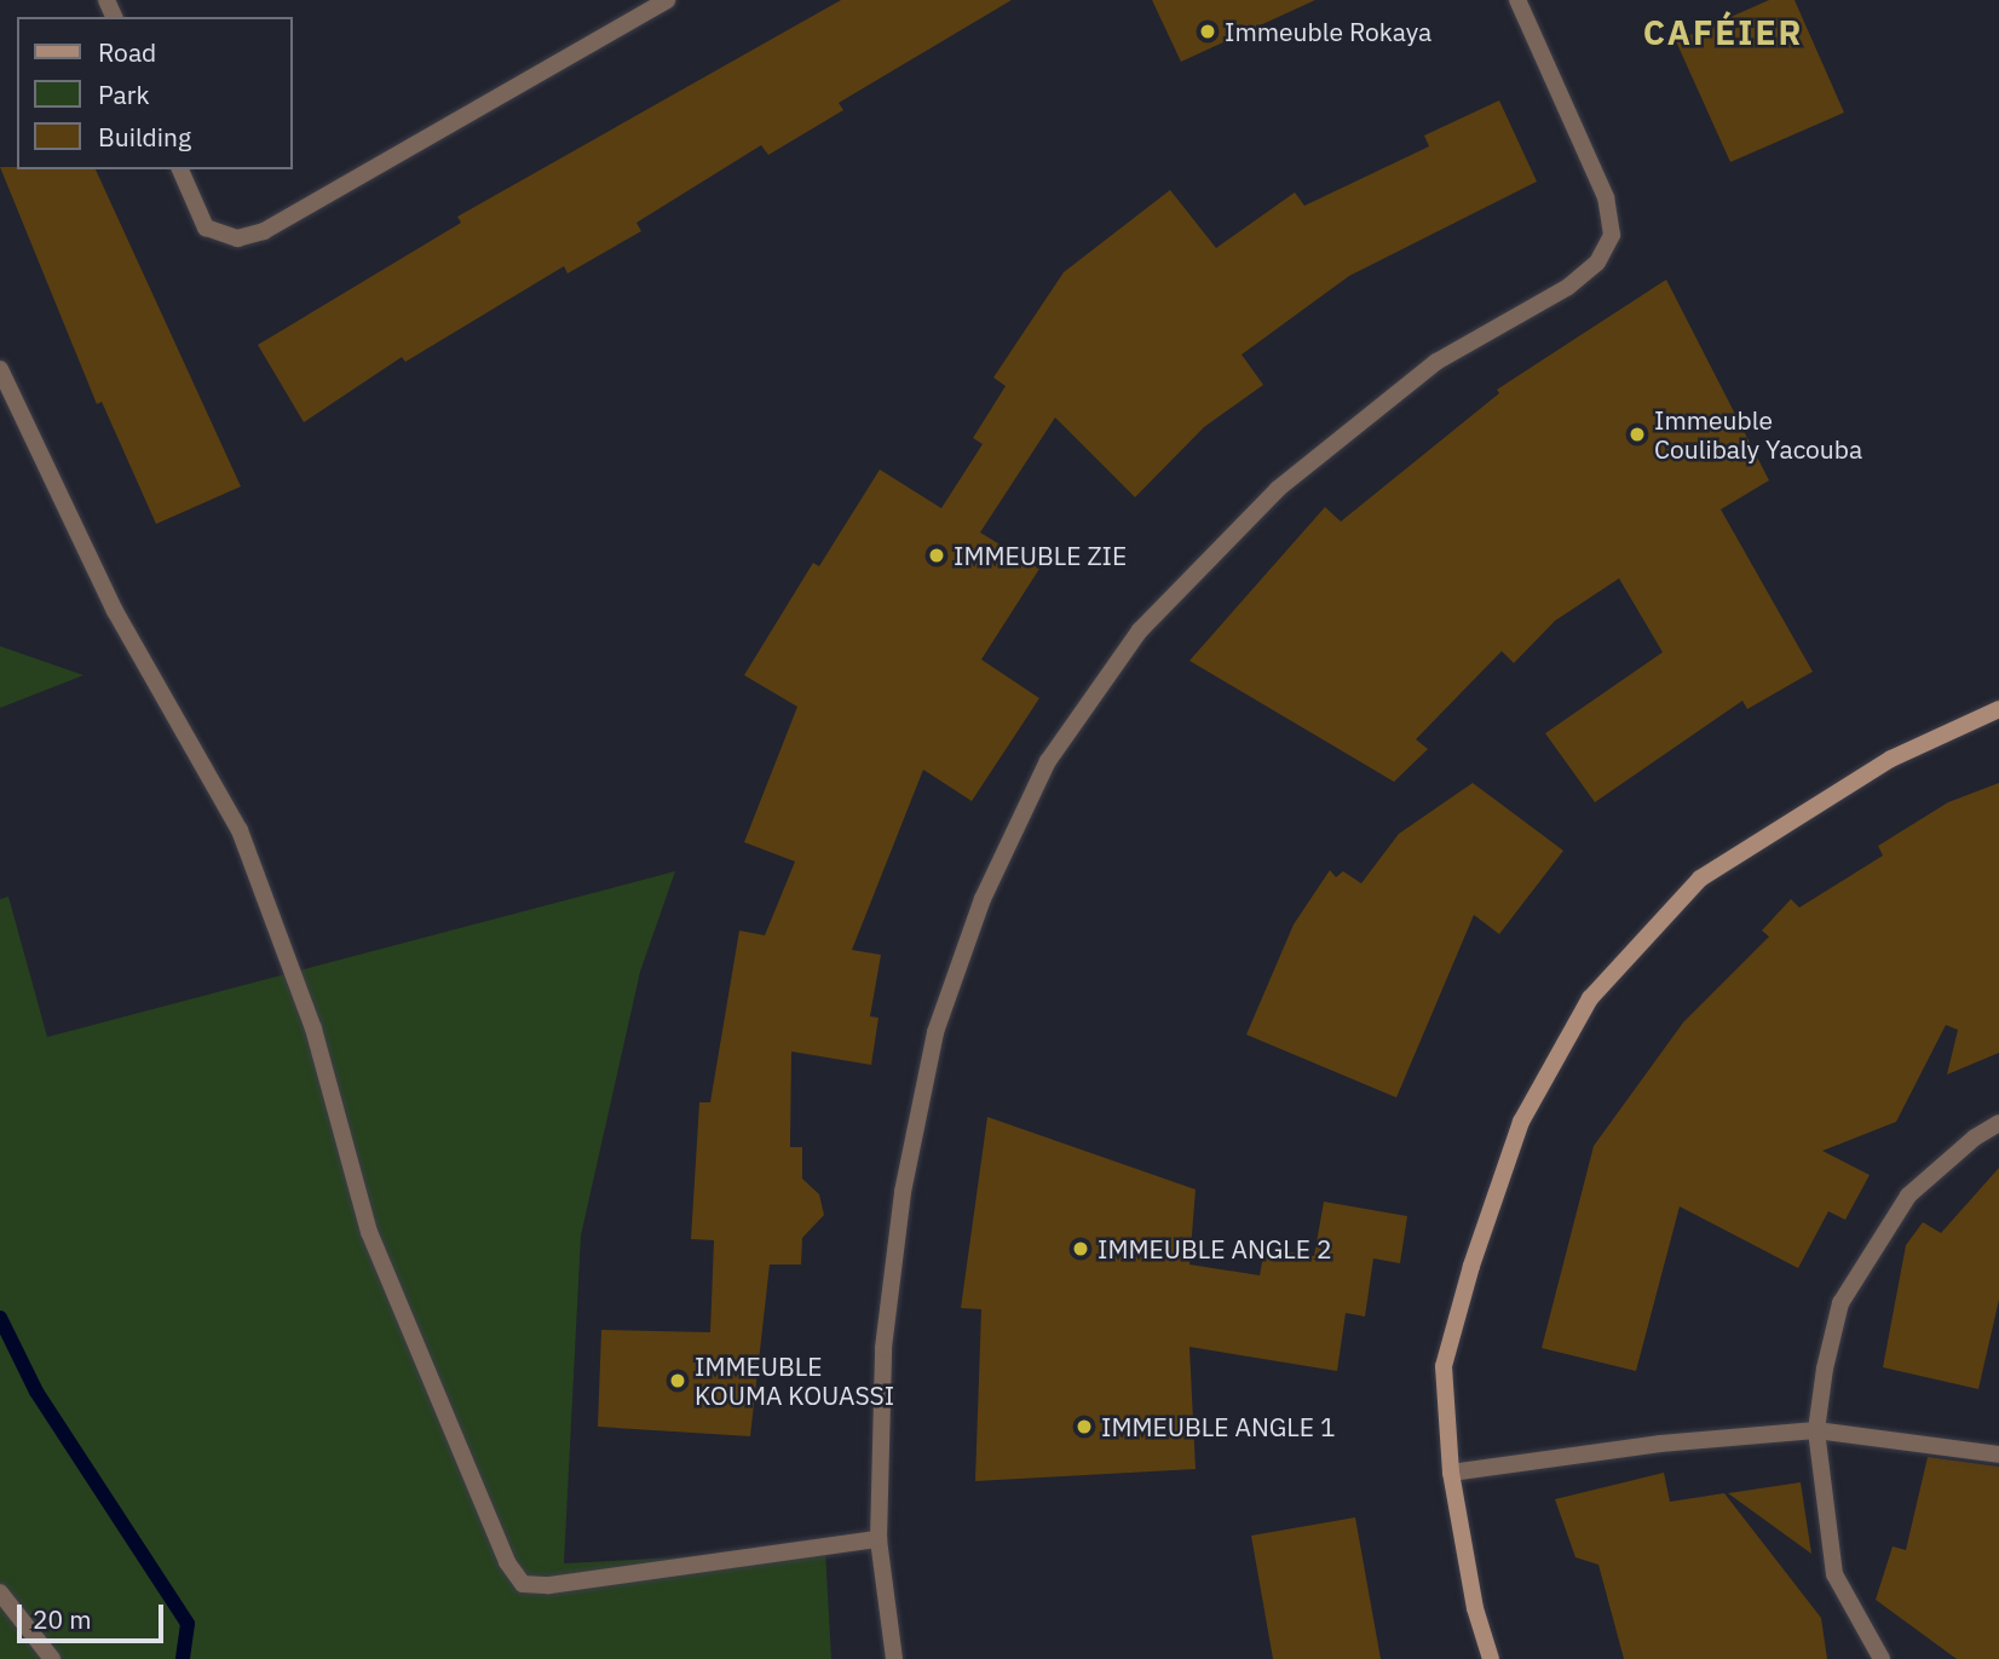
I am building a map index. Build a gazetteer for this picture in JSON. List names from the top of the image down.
{
  "districts": ["CAFÉIER"],
  "places": [
    "Immeuble Rokaya",
    "Immeuble Coulibaly Yacouba",
    "IMMEUBLE ZIE",
    "IMMEUBLE ANGLE 2",
    "IMMEUBLE KOUMA KOUASSI",
    "IMMEUBLE ANGLE 1"
  ],
  "legend": ["Road", "Park", "Building"],
  "scale_bar": "20 m"
}
